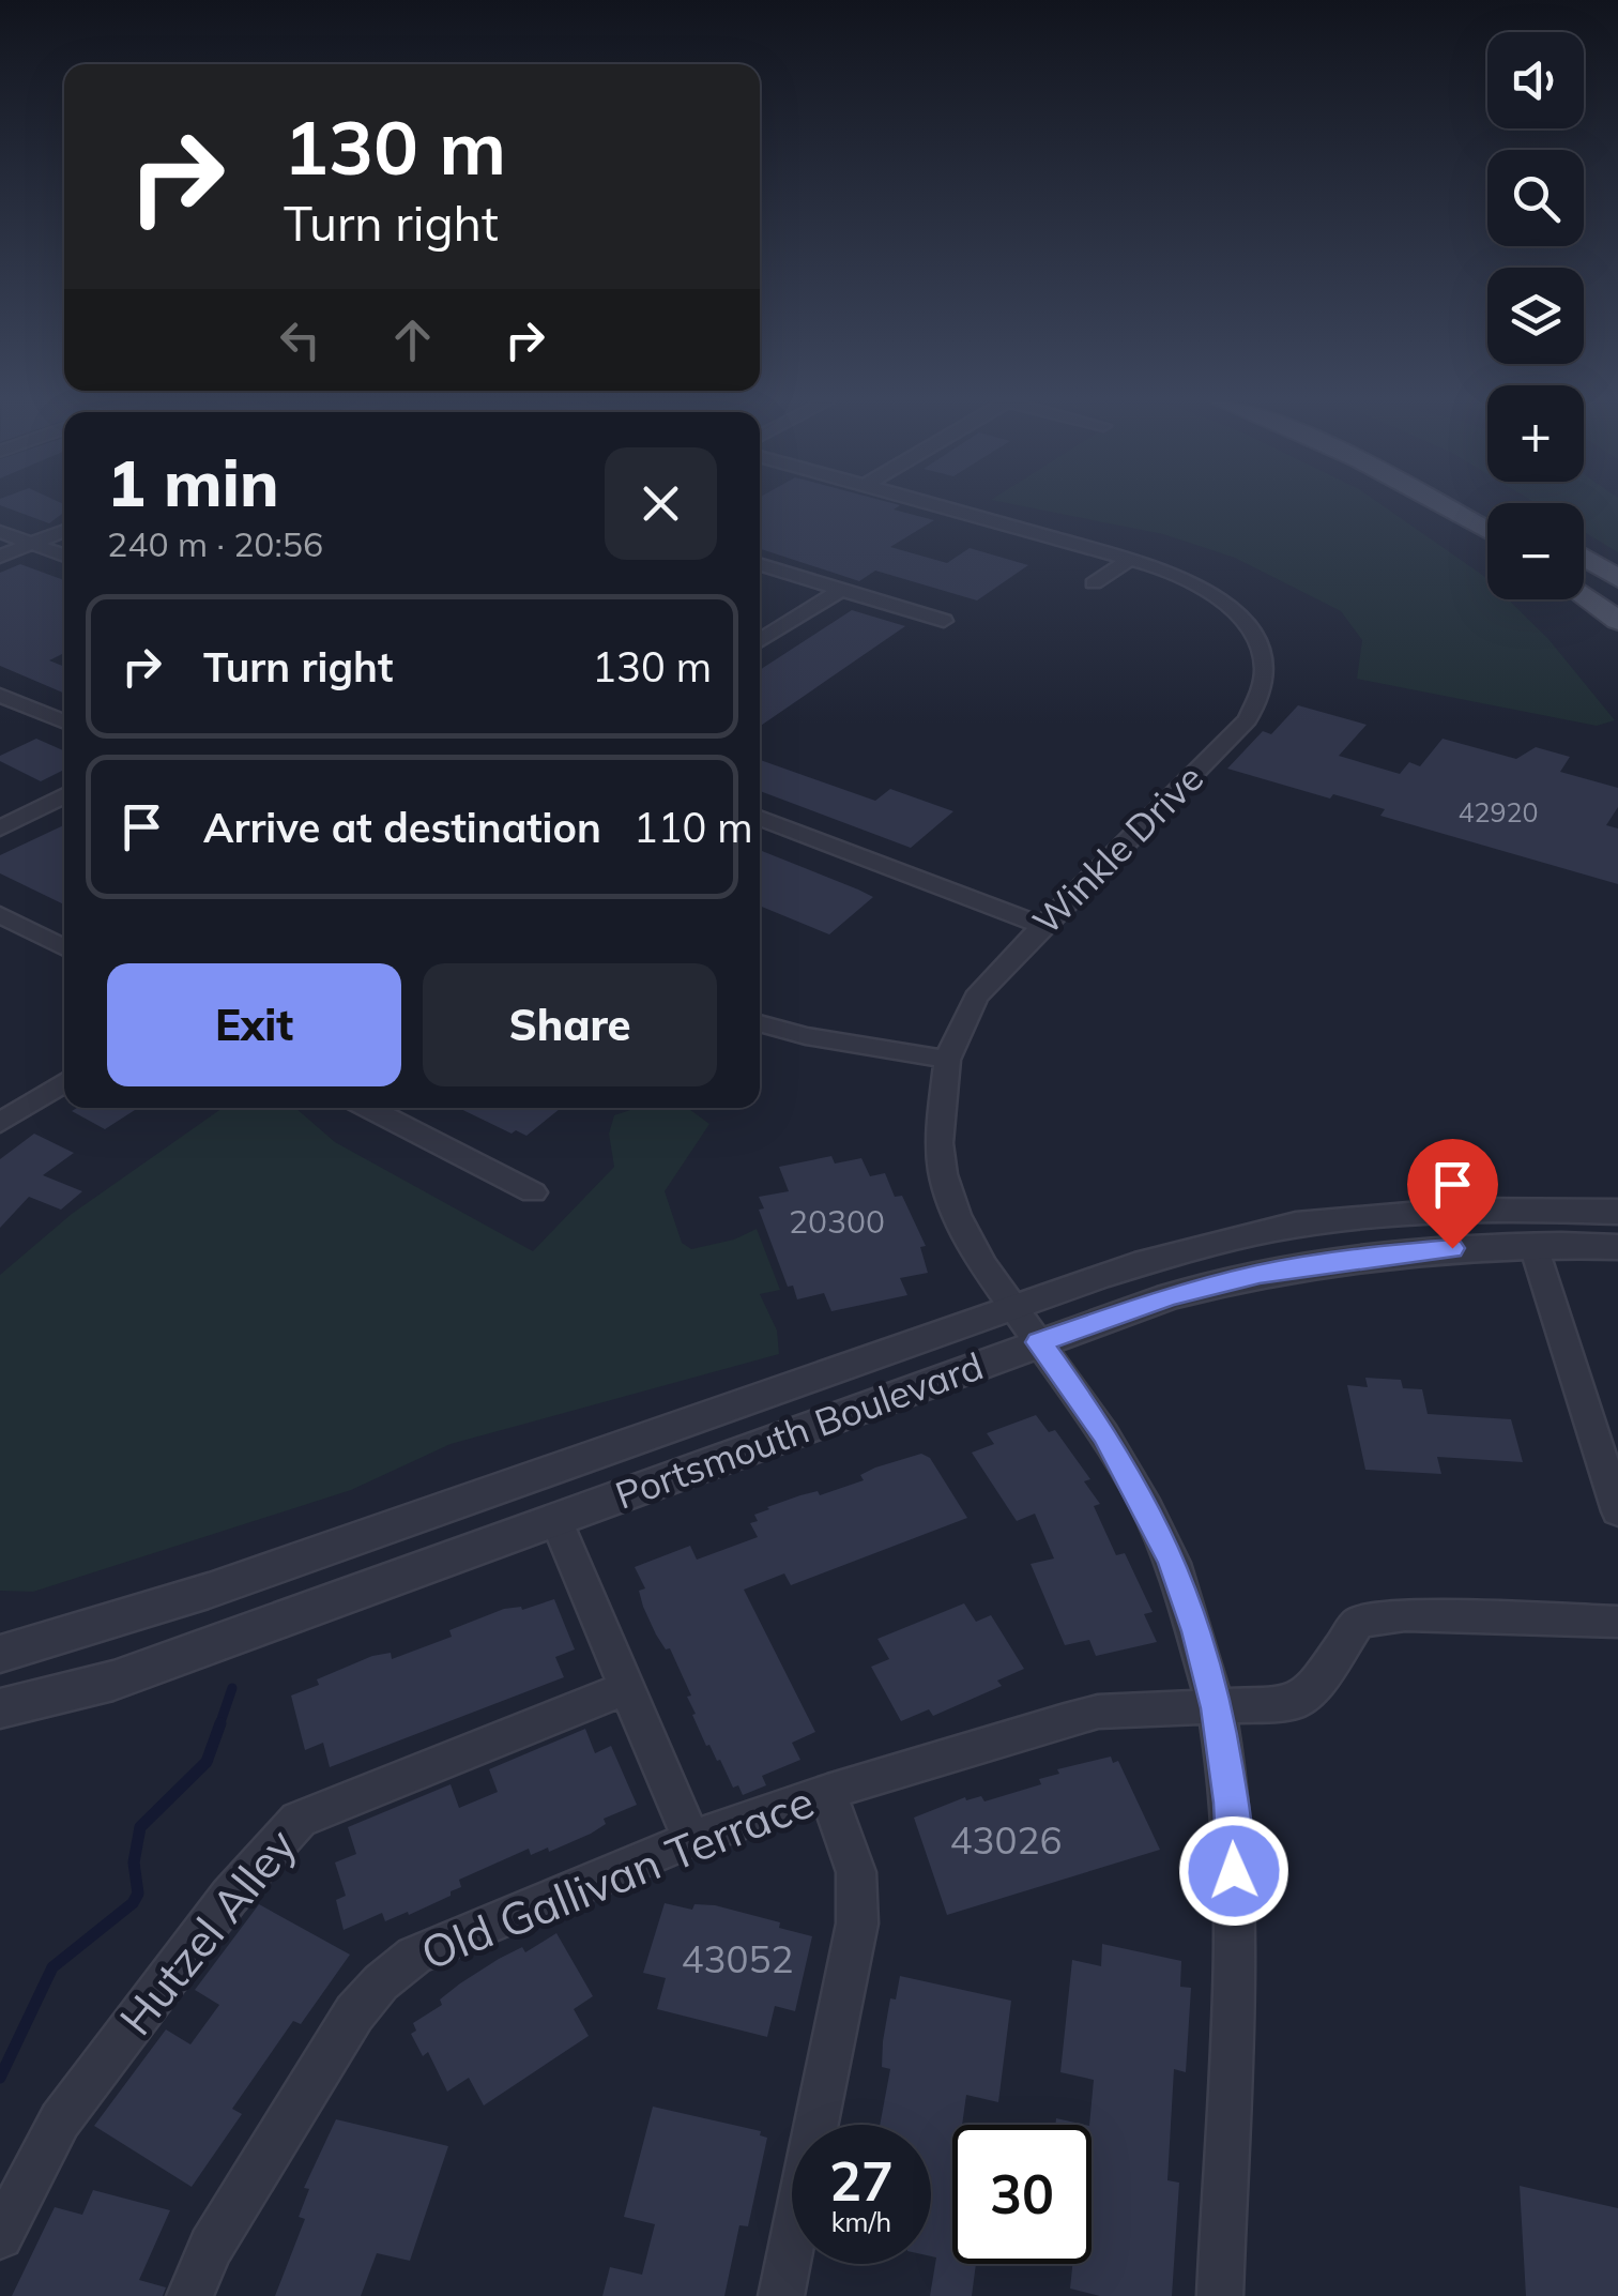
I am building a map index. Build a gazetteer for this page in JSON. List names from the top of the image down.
{
  "streets": {
    "street": [
      "Winkle Drive",
      "Portsmouth Boulevard",
      "Old Gallivan Terrace",
      "Hutzel Alley"
    ]
  },
  "crossings": [
    ["Winkle Drive", "Portsmouth Boulevard"],
    ["Winkle Drive", "Old Gallivan Terrace"]
  ],
  "house_numbers": [
    "42920",
    "20300",
    "43026",
    "43052"
  ],
  "page": {
    "map_buttons": ["+", "−"],
    "turn": ["130 m", "Turn right"],
    "heading": ["1 min", "240 m · 20:56"],
    "list": [
      {
        "name": "Turn right",
        "value": "130 m"
      },
      {
        "name": "Arrive at destination",
        "value": "110 m"
      }
    ],
    "buttons": ["Exit", "Share"],
    "speed": "27 km/h",
    "limit": "30"
  }
}
